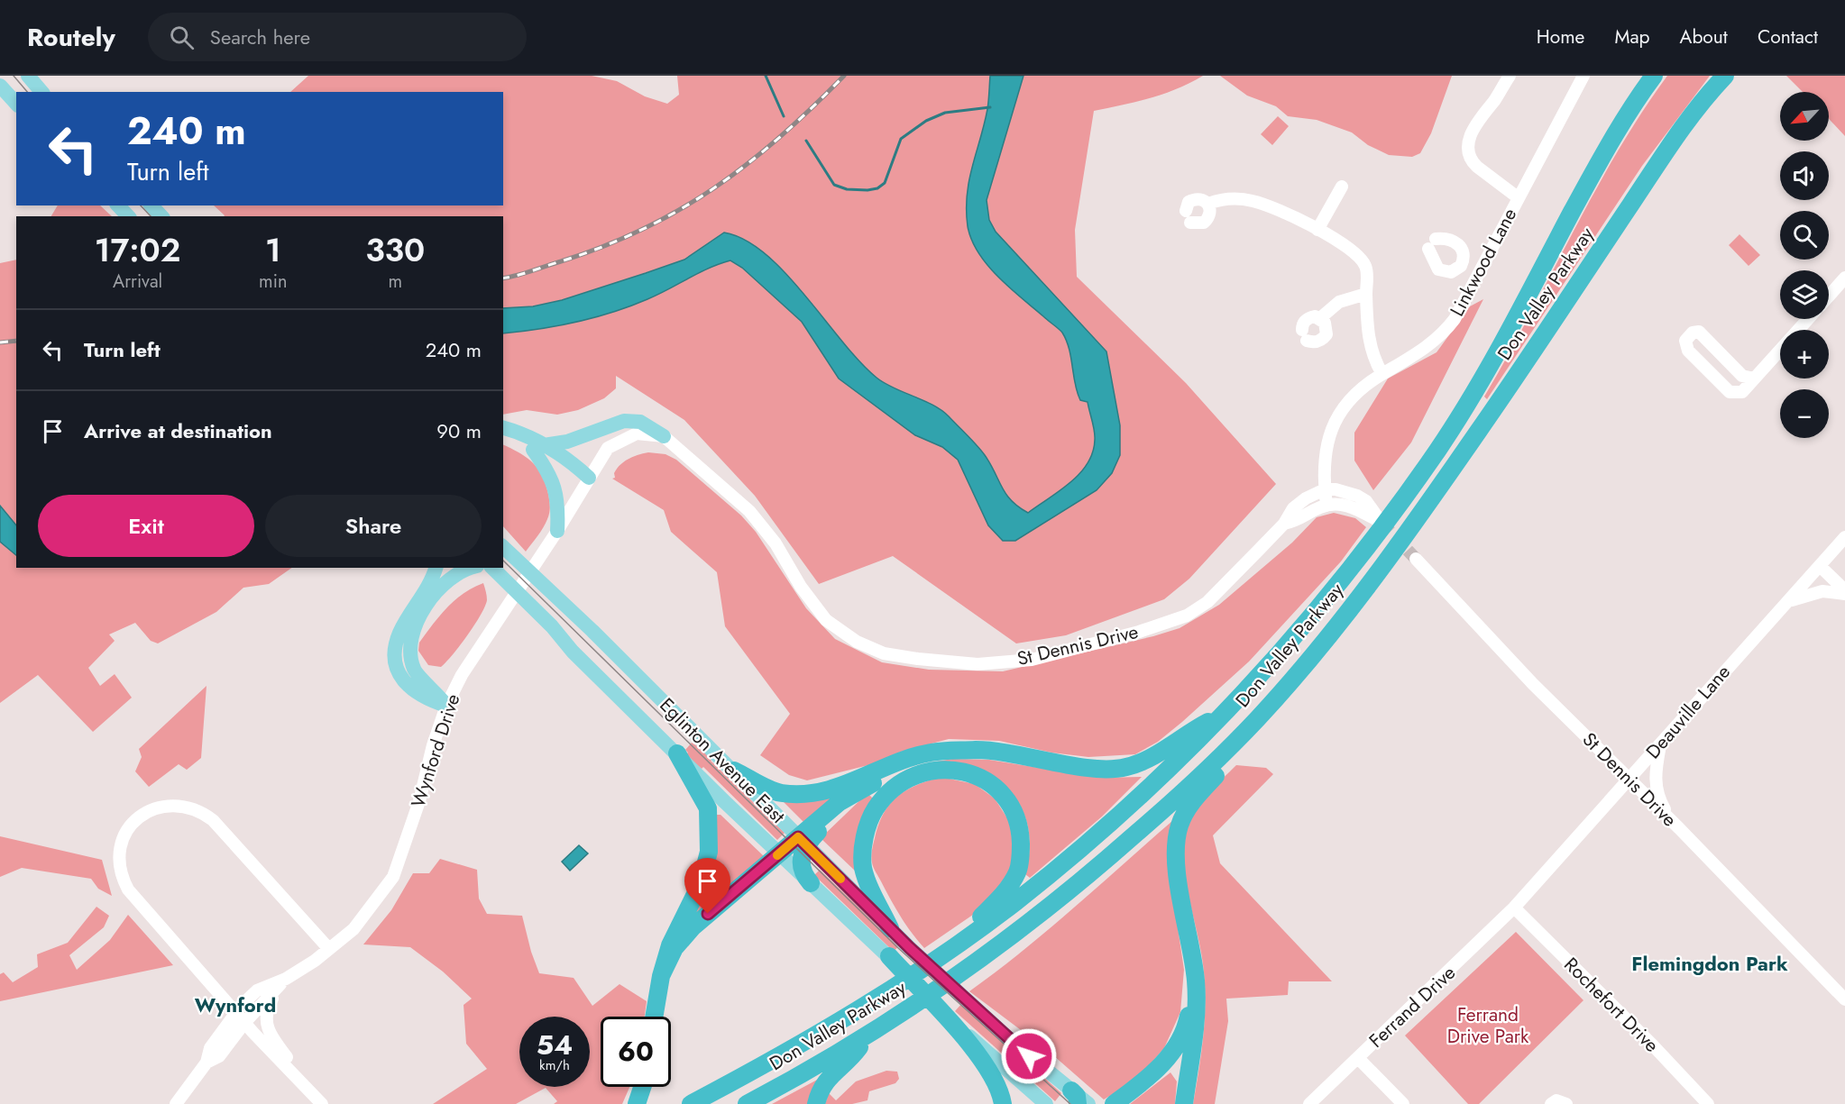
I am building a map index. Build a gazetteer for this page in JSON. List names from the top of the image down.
{
  "streets": {
    "highway": ["Don Valley Parkway"],
    "main road": ["Eglinton Avenue East"],
    "street": [
      "Linkwood Lane",
      "St Dennis Drive",
      "Deauville Lane",
      "Wynford Drive",
      "Rochefort Drive",
      "Ferrand Drive"
    ]
  },
  "crossings": [
    ["Linkwood Lane", "St Dennis Drive"],
    ["St Dennis Drive", "Deauville Lane"],
    ["Deauville Lane", "Rochefort Drive"],
    ["Deauville Lane", "Ferrand Drive"],
    ["Rochefort Drive", "Ferrand Drive"]
  ],
  "districts": ["Flemingdon Park", "Wynford"],
  "parks": ["Ferrand Drive Park"],
  "north": "bottom left",
  "page": {
    "header": "Routely",
    "search": "Search here",
    "nav": [
      "Home",
      "Map",
      "About",
      "Contact"
    ],
    "map_buttons": ["+", "−"],
    "turn": ["240 m", "Turn left"],
    "eta": [
      "17:02",
      "Arrival",
      "1",
      "min",
      "330",
      "m"
    ],
    "list": [
      {
        "name": "Turn left",
        "value": "240 m"
      },
      {
        "name": "Arrive at destination",
        "value": "90 m"
      }
    ],
    "buttons": ["Exit", "Share"],
    "speed": "54 km/h",
    "limit": "60"
  }
}
